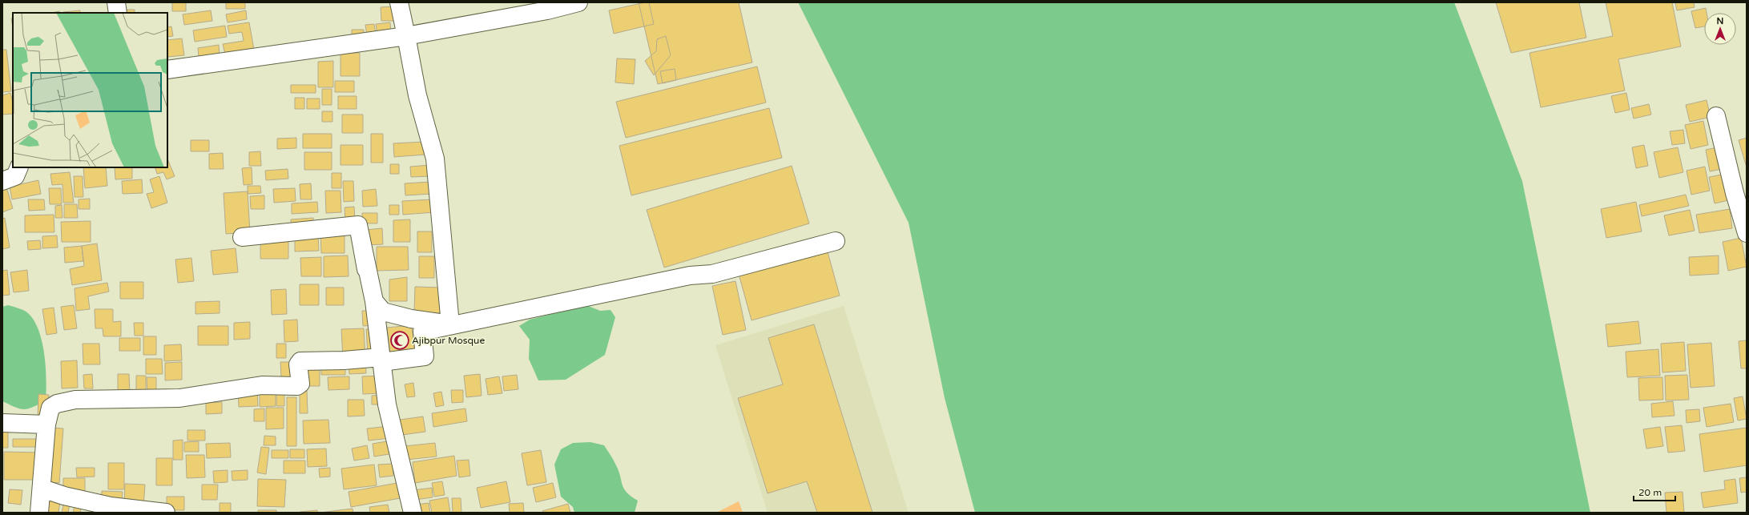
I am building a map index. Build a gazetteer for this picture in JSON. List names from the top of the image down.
{
  "places": {
    "mosque": ["Ajibpur Mosque"]
  },
  "scale_bar": "20 m",
  "north": "top"
}
